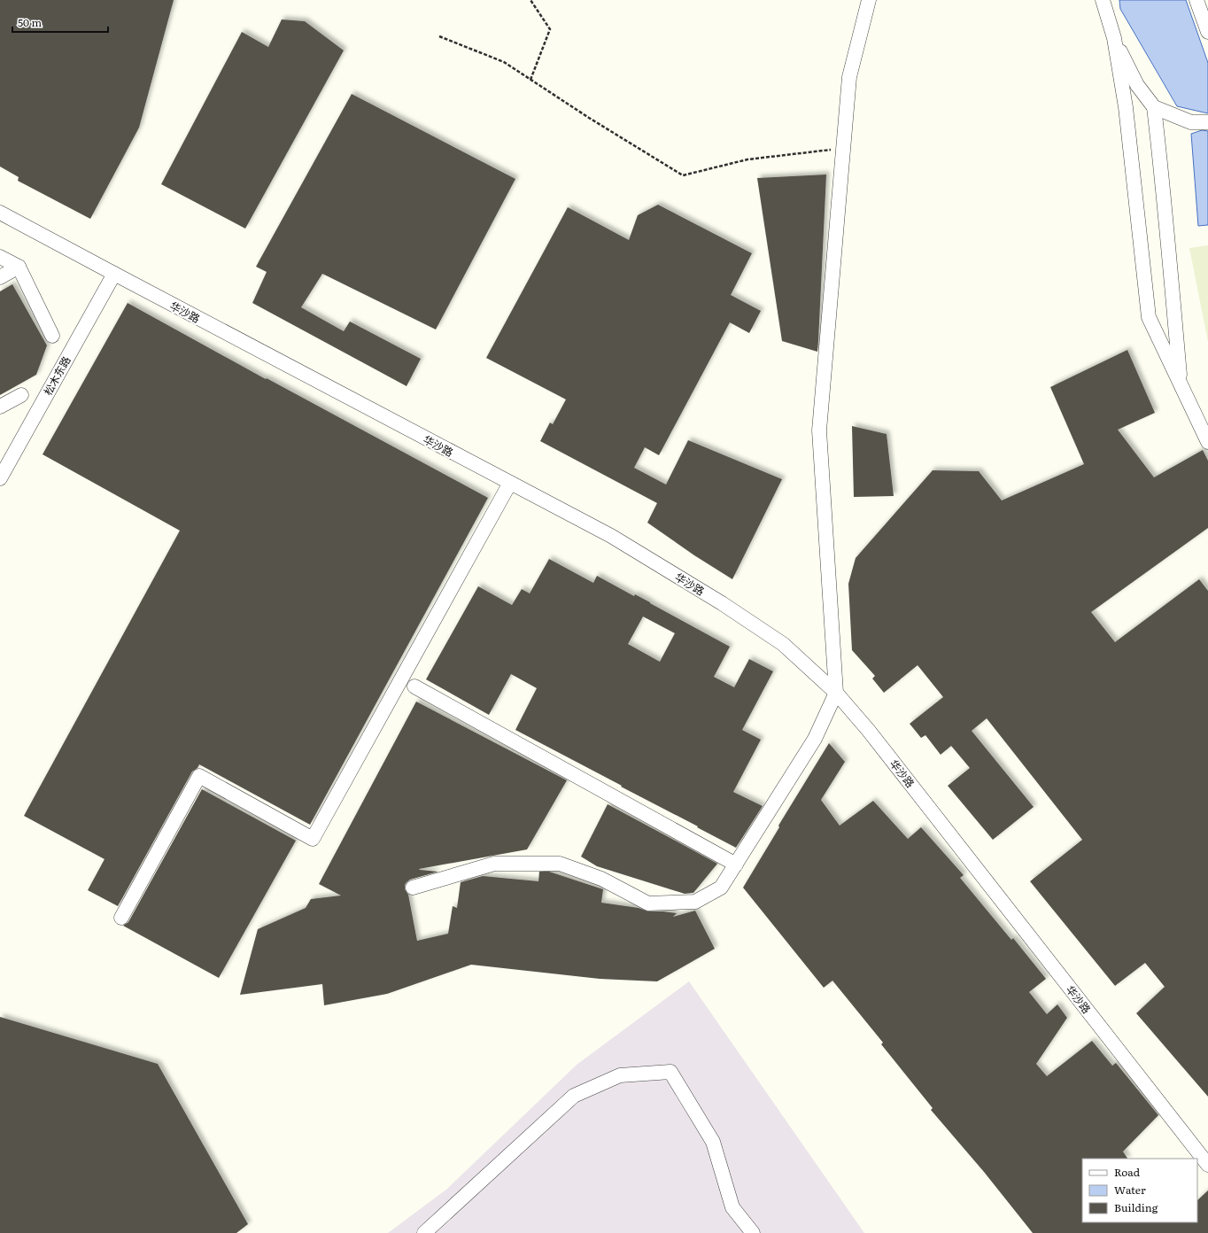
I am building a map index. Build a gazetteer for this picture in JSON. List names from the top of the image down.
{
  "streets": {
    "street": ["华沙路", "松木东路"]
  },
  "crossings": [
    ["华沙路", "松木东路"]
  ],
  "legend": ["Road", "Water", "Building"],
  "scale_bar": "50 m"
}
